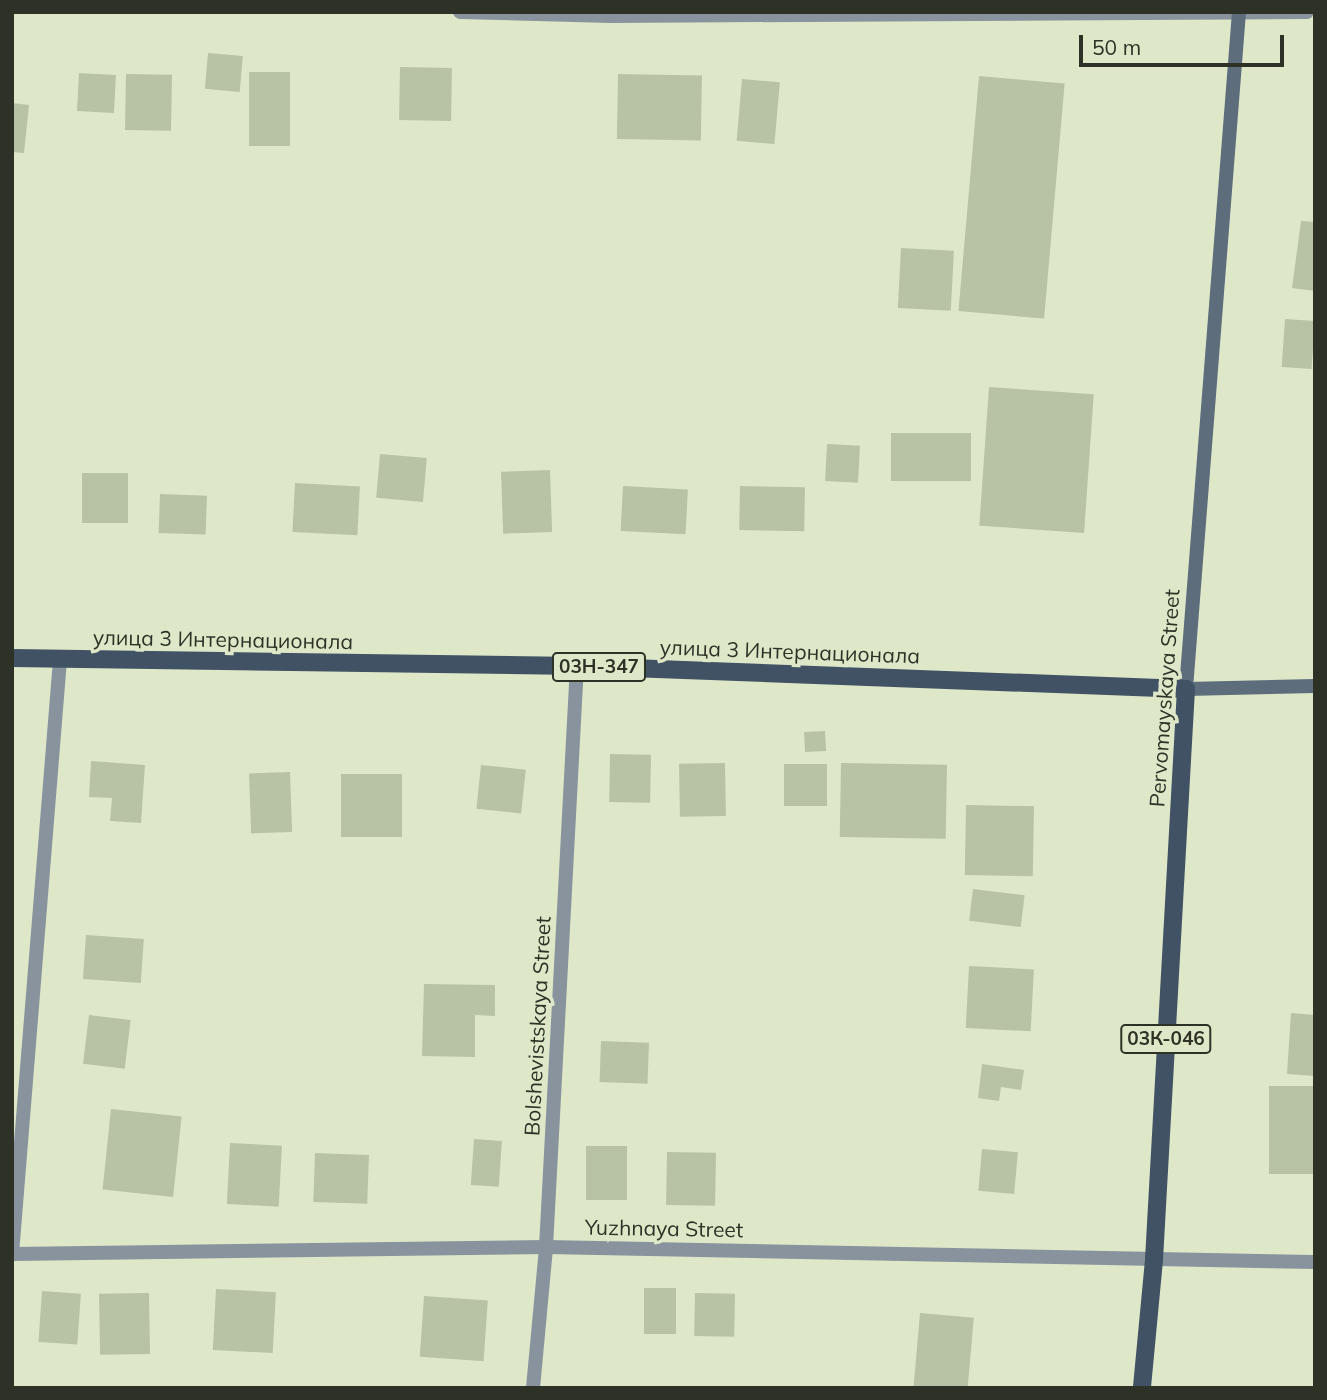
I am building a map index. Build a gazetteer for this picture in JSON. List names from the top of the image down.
{
  "streets": {
    "main road": [
      "улица 3 Интернационала",
      "03Н-347",
      "Pervomayskaya Street",
      "03К-046"
    ],
    "street": ["Bolshevistskaya Street", "Yuzhnaya Street"]
  },
  "crossings": [
    ["улица 3 Интернационала", "Pervomayskaya Street"],
    ["улица 3 Интернационала", "Bolshevistskaya Street"],
    ["Pervomayskaya Street", "Yuzhnaya Street"],
    ["Bolshevistskaya Street", "Yuzhnaya Street"]
  ],
  "scale_bar": "50 m"
}
